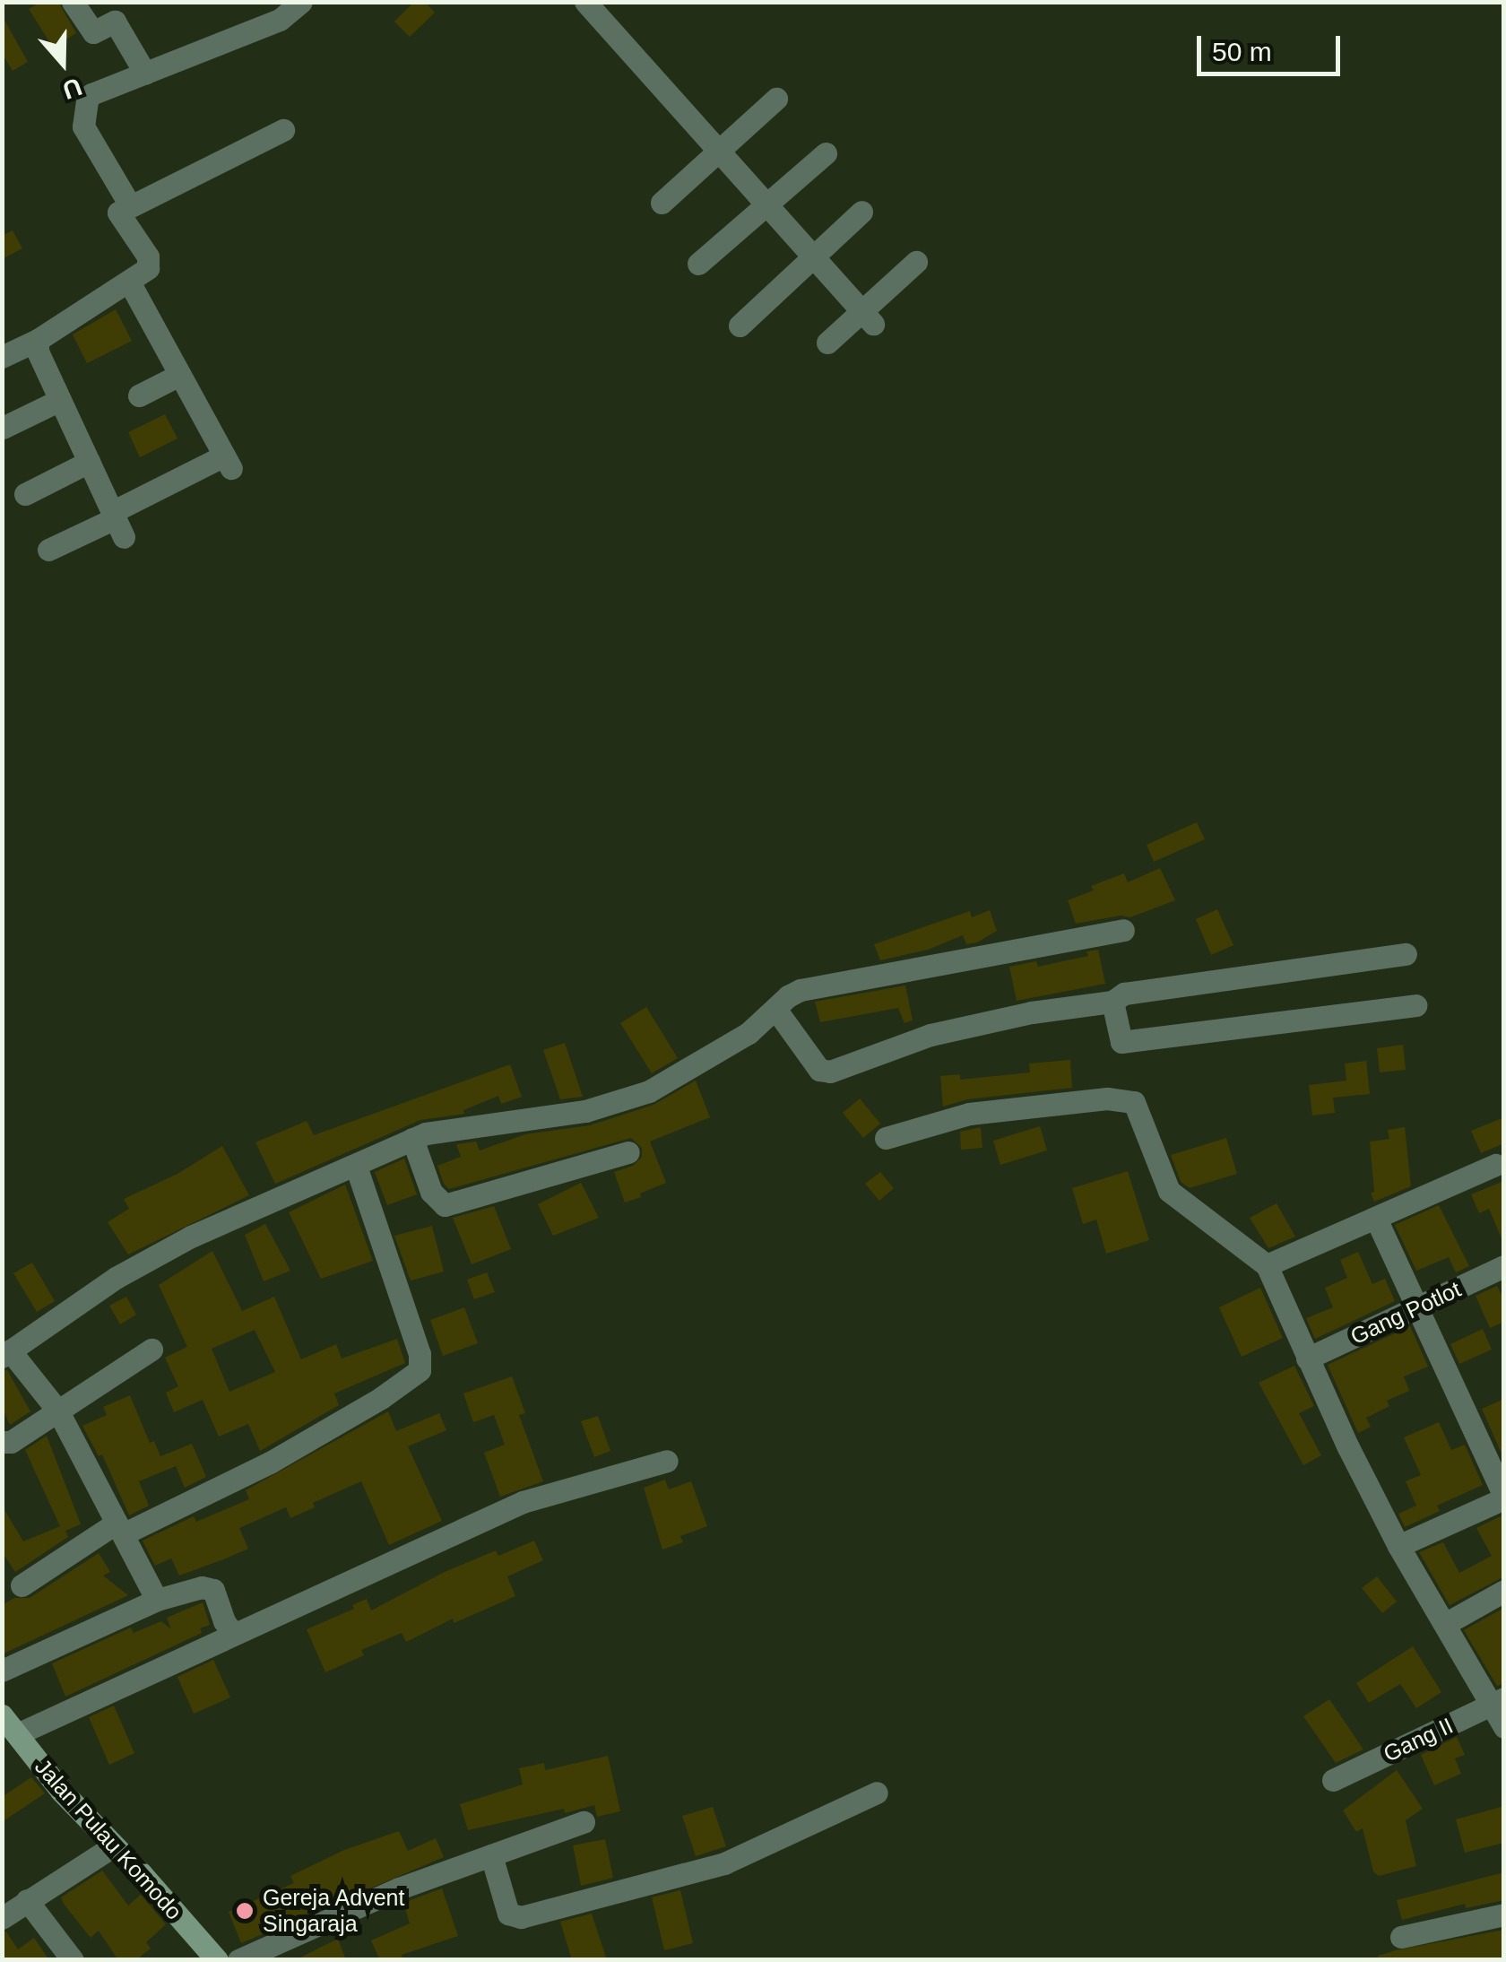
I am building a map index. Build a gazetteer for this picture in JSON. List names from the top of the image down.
{
  "streets": {
    "street": ["Gang Potlot", "Gang II", "Jalan Pulau Komodo"]
  },
  "places": ["Gereja Advent Singaraja"],
  "scale_bar": "50 m",
  "north": "bottom"
}
